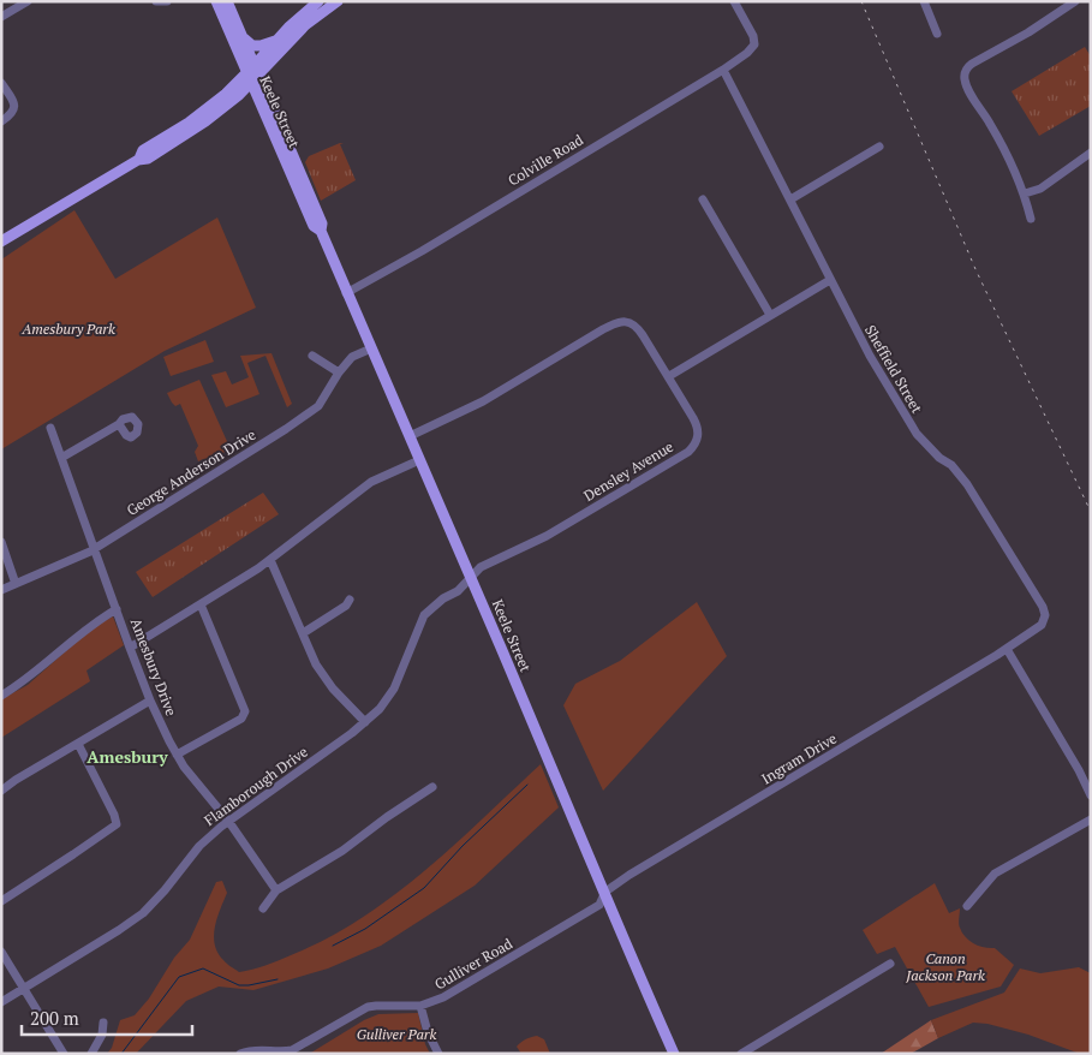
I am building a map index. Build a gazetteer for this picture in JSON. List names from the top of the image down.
{
  "streets": {
    "main road": ["Keele Street"],
    "street": [
      "Colville Road",
      "Sheffield Street",
      "Densley Avenue",
      "George Anderson Drive",
      "Amesbury Drive",
      "Ingram Drive",
      "Flamborough Drive",
      "Gulliver Road"
    ]
  },
  "crossings": [
    ["Keele Street", "Colville Road"],
    ["Keele Street", "Densley Avenue"],
    ["Keele Street", "George Anderson Drive"],
    ["Keele Street", "Ingram Drive"],
    ["Keele Street", "Flamborough Drive"],
    ["Keele Street", "Gulliver Road"],
    ["Colville Road", "Sheffield Street"],
    ["Sheffield Street", "Ingram Drive"],
    ["Densley Avenue", "Flamborough Drive"],
    ["George Anderson Drive", "Amesbury Drive"],
    ["Amesbury Drive", "Flamborough Drive"],
    ["Ingram Drive", "Gulliver Road"]
  ],
  "districts": ["Amesbury"],
  "parks": ["Amesbury Park", "Canon Jackson Park", "Gulliver Park"],
  "scale_bar": "200 m"
}
